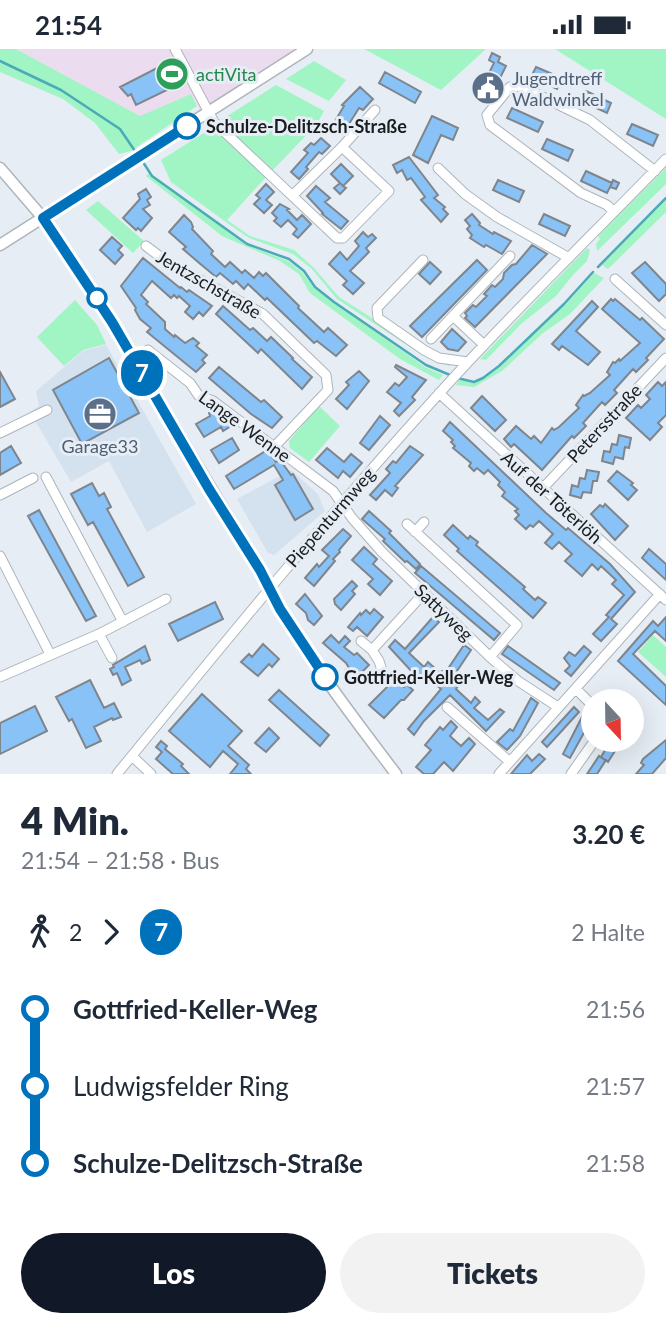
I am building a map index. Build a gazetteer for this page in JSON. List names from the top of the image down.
{
  "streets": {
    "street": [
      "Jentzschstraße",
      "Petersstraße",
      "Lange Wenne",
      "Auf der Töterlöh",
      "Piepenturmweg",
      "Sattyweg"
    ]
  },
  "crossings": [
    ["Jentzschstraße", "Lange Wenne"],
    ["Petersstraße", "Auf der Töterlöh"],
    ["Lange Wenne", "Piepenturmweg"],
    ["Lange Wenne", "Sattyweg"],
    ["Auf der Töterlöh", "Piepenturmweg"],
    ["Piepenturmweg", "Sattyweg"]
  ],
  "places": {
    "sports": ["actiVita"],
    "public building": ["Jugendtreff Waldwinkel"],
    "other": ["Schulze-Delitzsch-Straße", "Gottfried-Keller-Weg"],
    "office": ["Garage33"]
  },
  "lines": ["bus line 7"],
  "north": "bottom",
  "page": {
    "status": "21:54",
    "on_map": "7",
    "heading": ["4 Min.", "21:54 – 21:58 · Bus", "3.20 €"],
    "legs": ["2", "7", "2 Halte"],
    "list": [
      {
        "name": "Gottfried-Keller-Weg",
        "value": "21:56"
      },
      {
        "name": "Ludwigsfelder Ring",
        "value": "21:57"
      },
      {
        "name": "Schulze-Delitzsch-Straße",
        "value": "21:58"
      }
    ],
    "buttons": ["Los", "Tickets"]
  }
}
